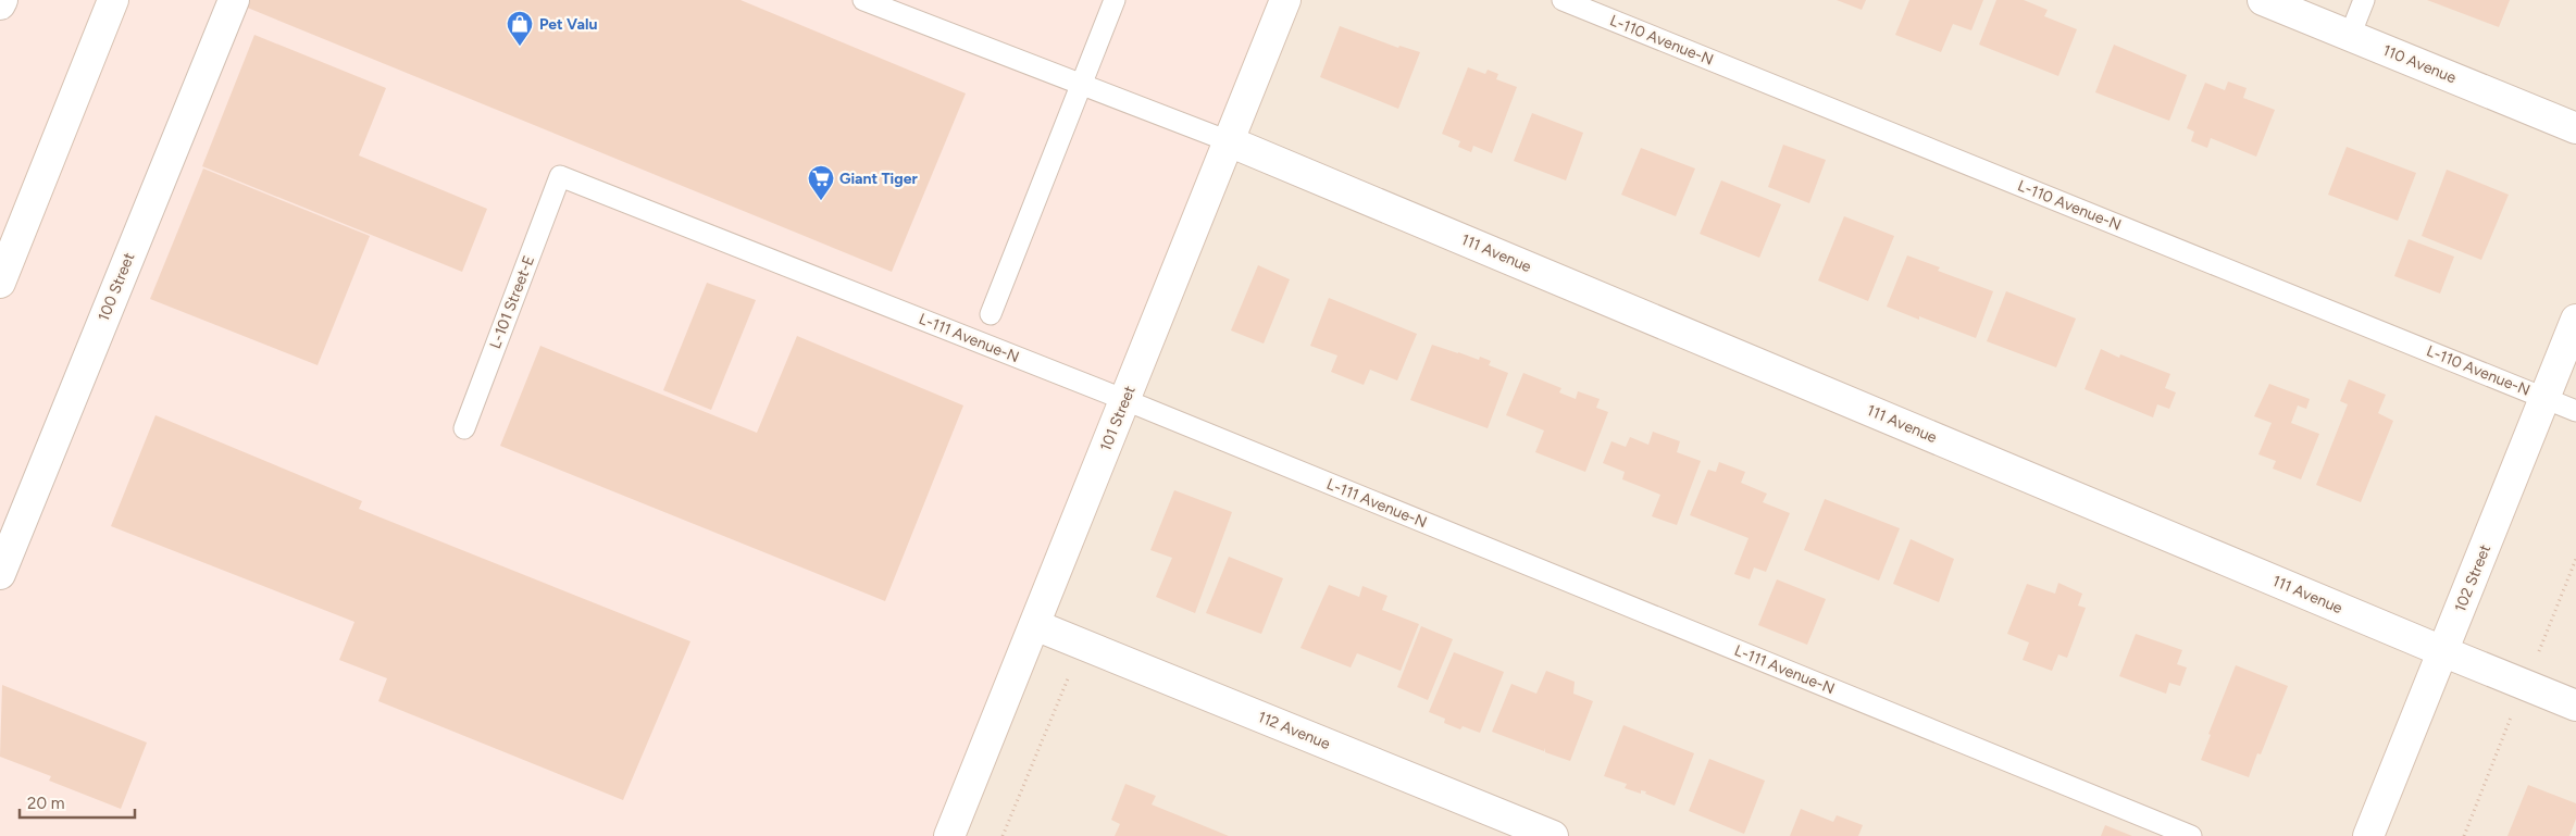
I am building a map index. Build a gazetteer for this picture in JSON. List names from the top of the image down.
{
  "streets": {
    "street": [
      "110 Avenue",
      "111 Avenue",
      "100 Street",
      "101 Street",
      "102 Street",
      "112 Avenue"
    ],
    "lane": ["L-110 Avenue-N", "L-101 Street-E", "L-111 Avenue-N"]
  },
  "crossings": [
    ["L-110 Avenue-N", "102 Street"],
    ["111 Avenue", "101 Street"],
    ["111 Avenue", "102 Street"],
    ["L-101 Street-E", "L-111 Avenue-N"],
    ["L-111 Avenue-N", "101 Street"],
    ["101 Street", "112 Avenue"]
  ],
  "places": {
    "shop": ["Pet Valu"],
    "supermarket": ["Giant Tiger"]
  },
  "scale_bar": "20 m"
}
